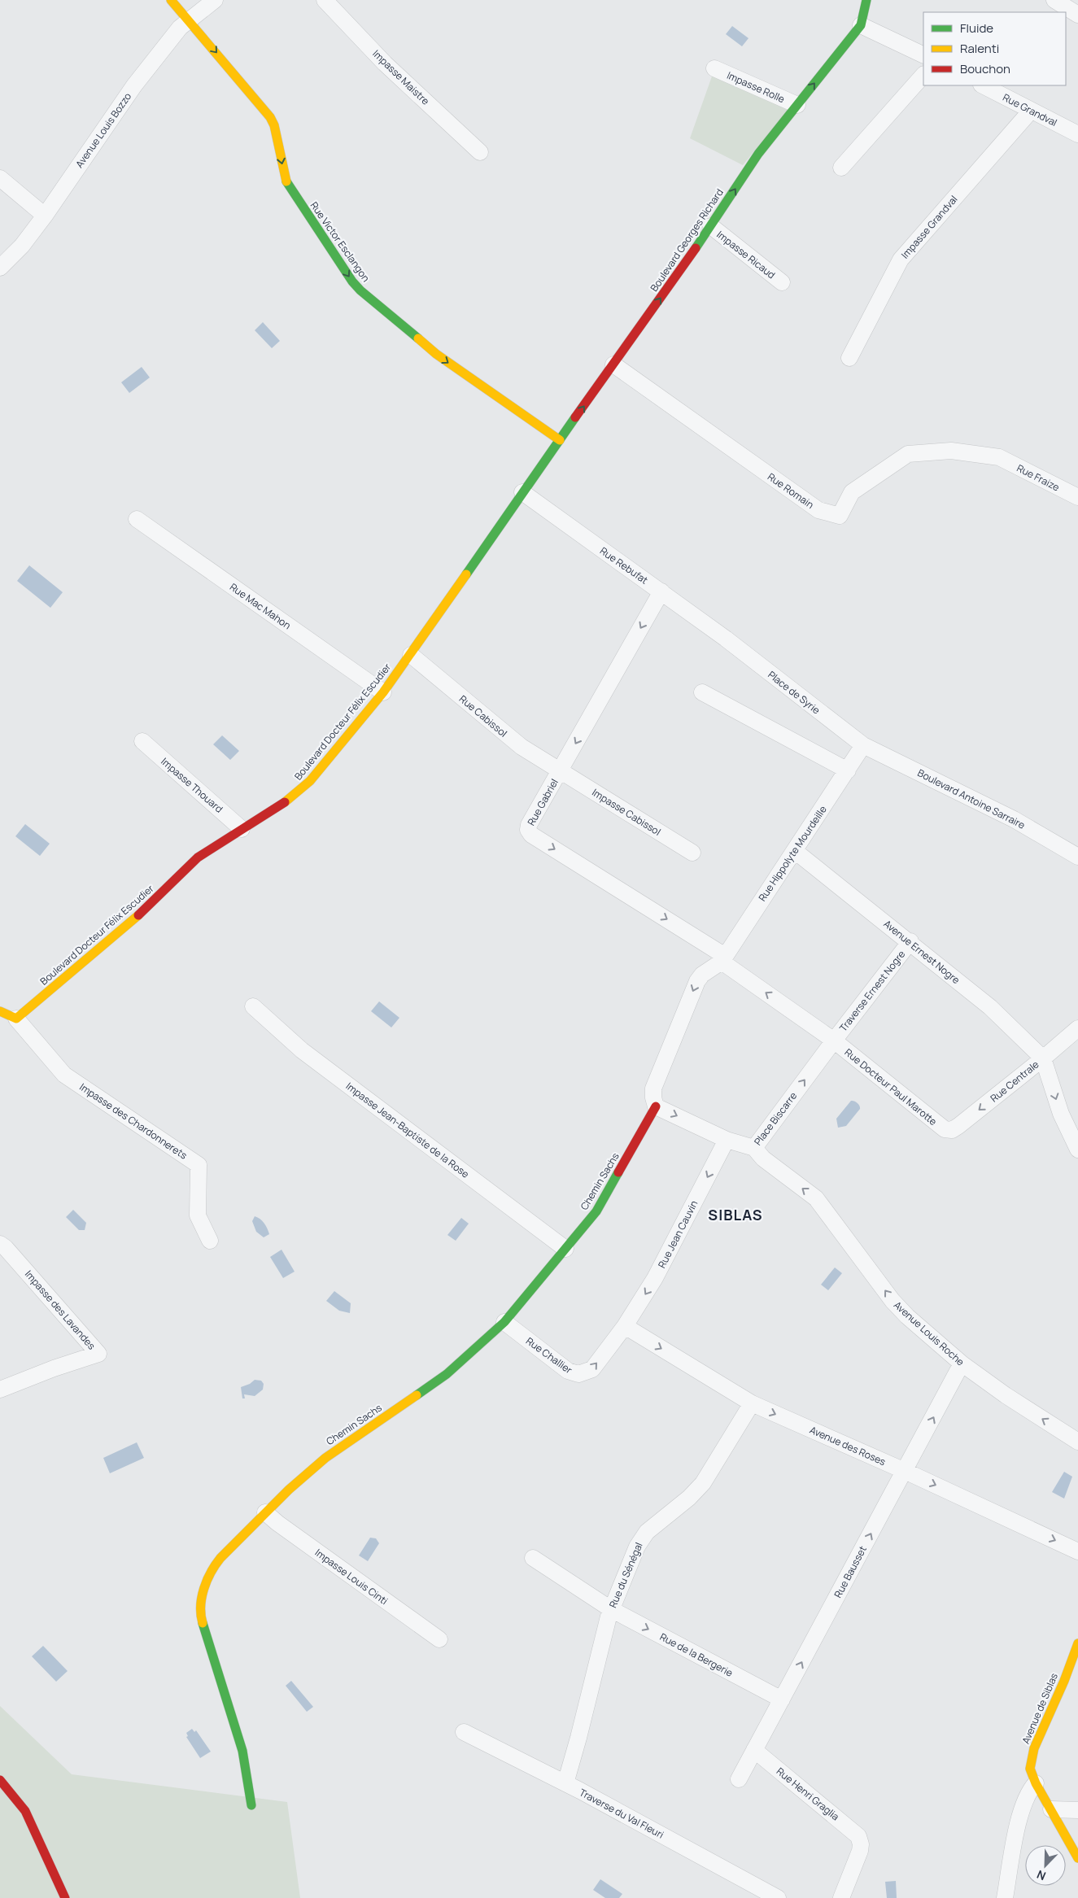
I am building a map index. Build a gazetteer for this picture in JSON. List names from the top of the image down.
{
  "streets": {
    "street": [
      "Impasse Maistre",
      "Impasse Rolle",
      "Rue Grandval",
      "Avenue Louis Bozzo",
      "Impasse Grandval",
      "Boulevard Georges Richard",
      "Rue Victor Esclangon",
      "Impasse Ricaud",
      "Rue Fraize",
      "Rue Romain",
      "Rue Rebufat",
      "Rue Mac Mahon",
      "Place de Syrie",
      "Rue Cabissol",
      "Boulevard Docteur Félix Escudier",
      "Impasse Thouard",
      "Boulevard Antoine Sarraire",
      "Rue Gabriel",
      "Impasse Cabissol",
      "Rue Hippolyte Mourdeille",
      "Avenue Ernest Nogre",
      "Traverse Ernest Nogre",
      "Rue Centrale",
      "Rue Docteur Paul Marotte",
      "Place Biscarre",
      "Impasse des Chardonnerets",
      "Impasse Jean-Baptiste de la Rose",
      "Chemin Sachs",
      "Rue Jean Cauvin",
      "Impasse des Lavandes",
      "Avenue Louis Roche",
      "Rue Challier",
      "Avenue des Roses",
      "Rue Bausset",
      "Rue du Sénégal",
      "Impasse Louis Cinti",
      "Rue de la Bergerie",
      "Avenue de Siblas",
      "Rue Henri Graglia",
      "Traverse du Val Fleuri"
    ]
  },
  "crossings": [
    ["Impasse Rolle", "Boulevard Georges Richard"],
    ["Rue Grandval", "Impasse Grandval"],
    ["Avenue Louis Bozzo", "Rue Victor Esclangon"],
    ["Boulevard Georges Richard", "Rue Victor Esclangon"],
    ["Boulevard Georges Richard", "Impasse Ricaud"],
    ["Boulevard Georges Richard", "Rue Romain"],
    ["Boulevard Georges Richard", "Rue Rebufat"],
    ["Boulevard Georges Richard", "Boulevard Docteur Félix Escudier"],
    ["Rue Fraize", "Rue Romain"],
    ["Rue Rebufat", "Place de Syrie"],
    ["Rue Rebufat", "Boulevard Docteur Félix Escudier"],
    ["Rue Rebufat", "Rue Gabriel"],
    ["Rue Mac Mahon", "Boulevard Docteur Félix Escudier"],
    ["Place de Syrie", "Boulevard Antoine Sarraire"],
    ["Place de Syrie", "Rue Hippolyte Mourdeille"],
    ["Rue Cabissol", "Boulevard Docteur Félix Escudier"],
    ["Rue Cabissol", "Rue Gabriel"],
    ["Rue Cabissol", "Impasse Cabissol"],
    ["Boulevard Docteur Félix Escudier", "Impasse Thouard"],
    ["Boulevard Docteur Félix Escudier", "Impasse des Chardonnerets"],
    ["Boulevard Antoine Sarraire", "Rue Hippolyte Mourdeille"],
    ["Rue Gabriel", "Impasse Cabissol"],
    ["Rue Gabriel", "Rue Hippolyte Mourdeille"],
    ["Rue Hippolyte Mourdeille", "Avenue Ernest Nogre"],
    ["Avenue Ernest Nogre", "Traverse Ernest Nogre"],
    ["Avenue Ernest Nogre", "Rue Centrale"],
    ["Traverse Ernest Nogre", "Rue Docteur Paul Marotte"],
    ["Traverse Ernest Nogre", "Place Biscarre"],
    ["Rue Centrale", "Rue Docteur Paul Marotte"],
    ["Rue Docteur Paul Marotte", "Place Biscarre"],
    ["Place Biscarre", "Chemin Sachs"],
    ["Place Biscarre", "Rue Jean Cauvin"],
    ["Place Biscarre", "Avenue Louis Roche"],
    ["Impasse Jean-Baptiste de la Rose", "Chemin Sachs"],
    ["Chemin Sachs", "Rue Challier"],
    ["Chemin Sachs", "Impasse Louis Cinti"],
    ["Rue Jean Cauvin", "Rue Challier"],
    ["Rue Jean Cauvin", "Avenue des Roses"],
    ["Avenue Louis Roche", "Rue Bausset"],
    ["Rue Challier", "Avenue des Roses"],
    ["Avenue des Roses", "Rue Bausset"],
    ["Avenue des Roses", "Rue du Sénégal"],
    ["Rue Bausset", "Rue de la Bergerie"],
    ["Rue Bausset", "Rue Henri Graglia"],
    ["Rue du Sénégal", "Rue de la Bergerie"],
    ["Rue du Sénégal", "Traverse du Val Fleuri"]
  ],
  "one_way": [
    "Boulevard Georges Richard",
    "Rue Victor Esclangon",
    "Rue Centrale",
    "Rue Jean Cauvin",
    "Avenue Louis Roche",
    "Avenue des Roses",
    "Rue Bausset",
    "Rue de la Bergerie"
  ],
  "districts": ["SIBLAS"],
  "legend": ["Fluide", "Ralenti", "Bouchon"],
  "north": "bottom left"
}
